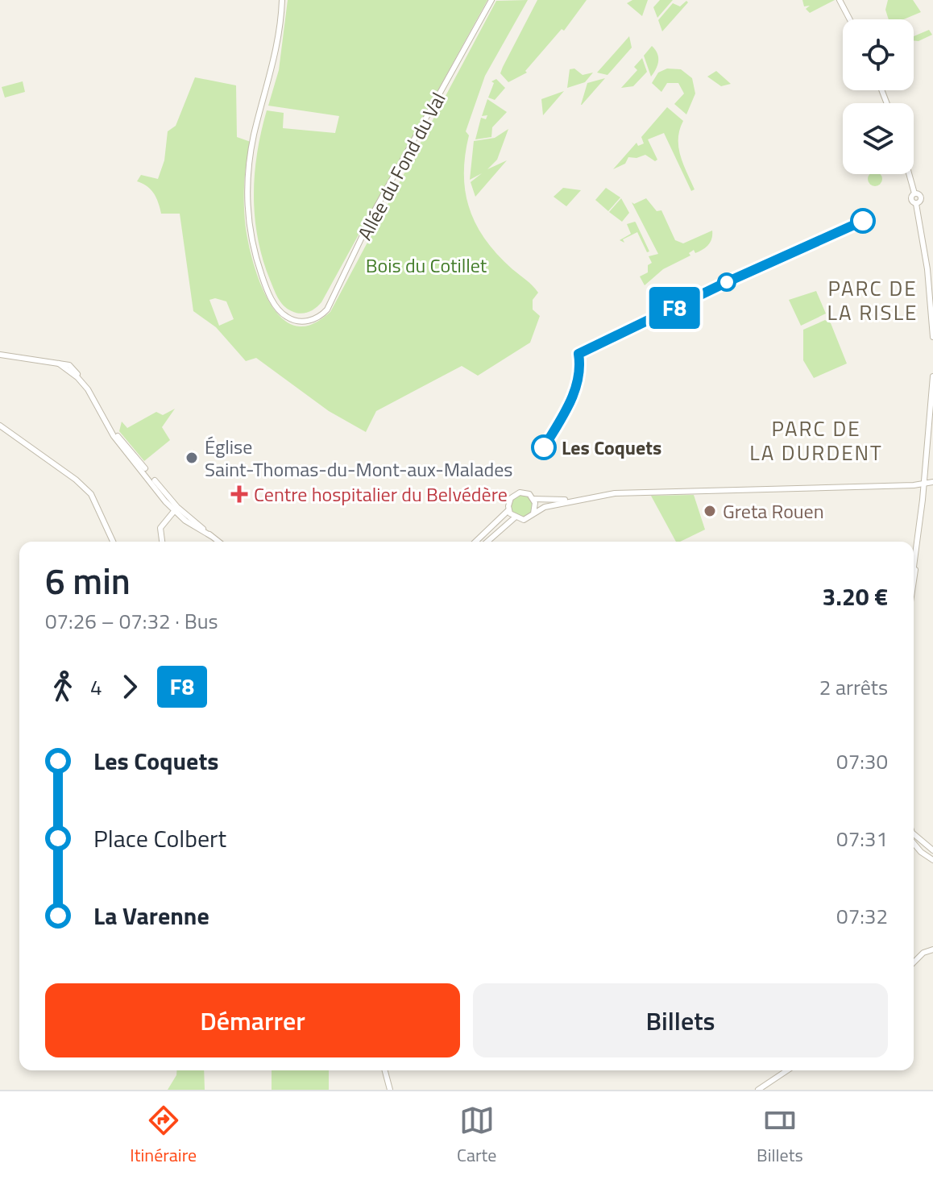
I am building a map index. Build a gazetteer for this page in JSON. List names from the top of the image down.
{
  "streets": {
    "street": ["Allée du Fond du Val"]
  },
  "districts": ["PARC DE LA RISLE", "PARC DE LA DURDENT"],
  "parks": ["Bois du Cotillet"],
  "places": {
    "other": ["Les Coquets", "Église Saint-Thomas-du-Mont-aux-Malades", "Greta Rouen"],
    "health": ["Centre hospitalier du Belvédère"]
  },
  "lines": ["bus line F8"],
  "page": {
    "on_map": "F8",
    "heading": ["6 min", "07:26 – 07:32 · Bus", "3.20 €"],
    "legs": ["4", "F8", "2 arrêts"],
    "list": [
      {
        "name": "Les Coquets",
        "value": "07:30"
      },
      {
        "name": "Place Colbert",
        "value": "07:31"
      },
      {
        "name": "La Varenne",
        "value": "07:32"
      }
    ],
    "buttons": ["Démarrer", "Billets"],
    "tabs": ["Itinéraire", "Carte", "Billets"]
  }
}
